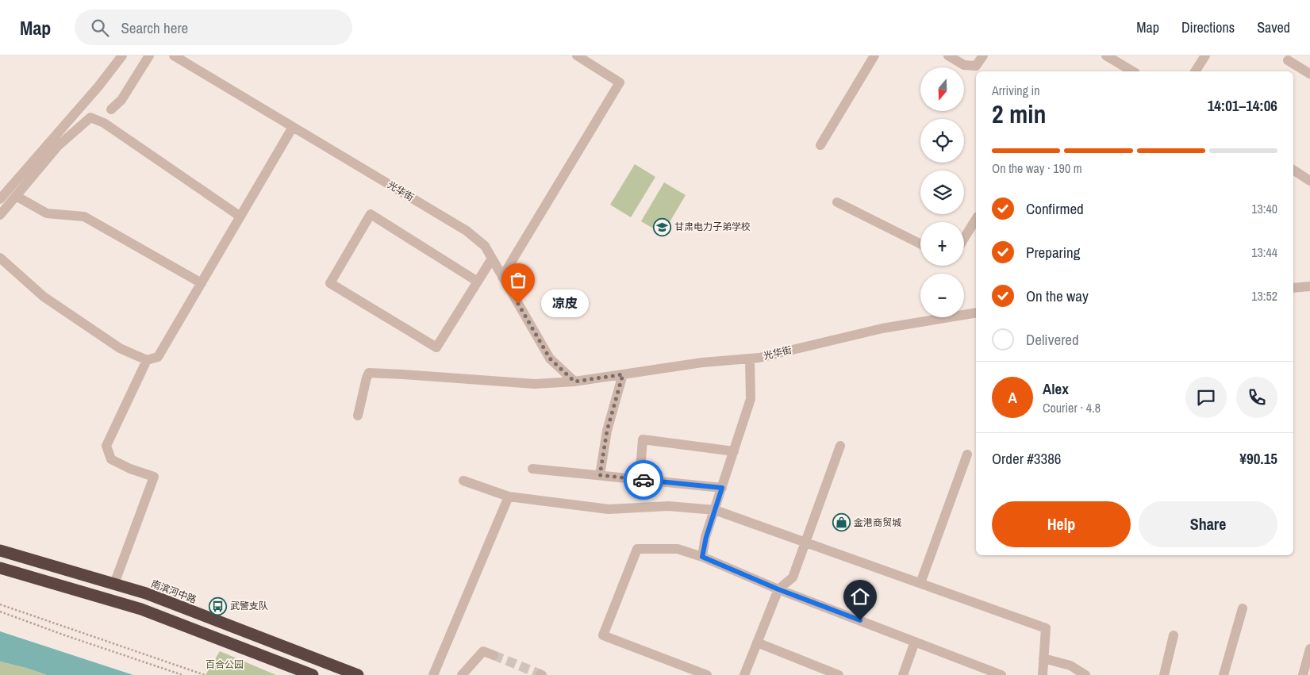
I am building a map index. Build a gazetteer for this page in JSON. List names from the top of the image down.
{
  "streets": {
    "highway": ["南滨河中路"],
    "street": ["光华街"]
  },
  "parks": ["百合公园"],
  "places": {
    "school or university": ["甘肃电力子弟学校"],
    "other": ["凉皮"],
    "shop": ["金港商贸城"],
    "bus stop": ["武警支队"]
  },
  "north": "bottom",
  "page": {
    "header": "Map",
    "search": "Search here",
    "nav": ["Map", "Directions", "Saved"],
    "map_buttons": ["+", "−"],
    "heading": ["2 min", "Arriving in", "14:01–14:06"],
    "panel": [
      "Alex",
      "Courier · 4.8",
      "Order #3386",
      "¥90.15"
    ],
    "bar": "On the way · 190 m",
    "list": [
      ["Confirmed", "13:40"],
      ["Preparing", "13:44"],
      ["On the way", "13:52"],
      "Delivered"
    ],
    "bubble": "凉皮",
    "round": "A",
    "buttons": ["Help", "Share"]
  }
}
